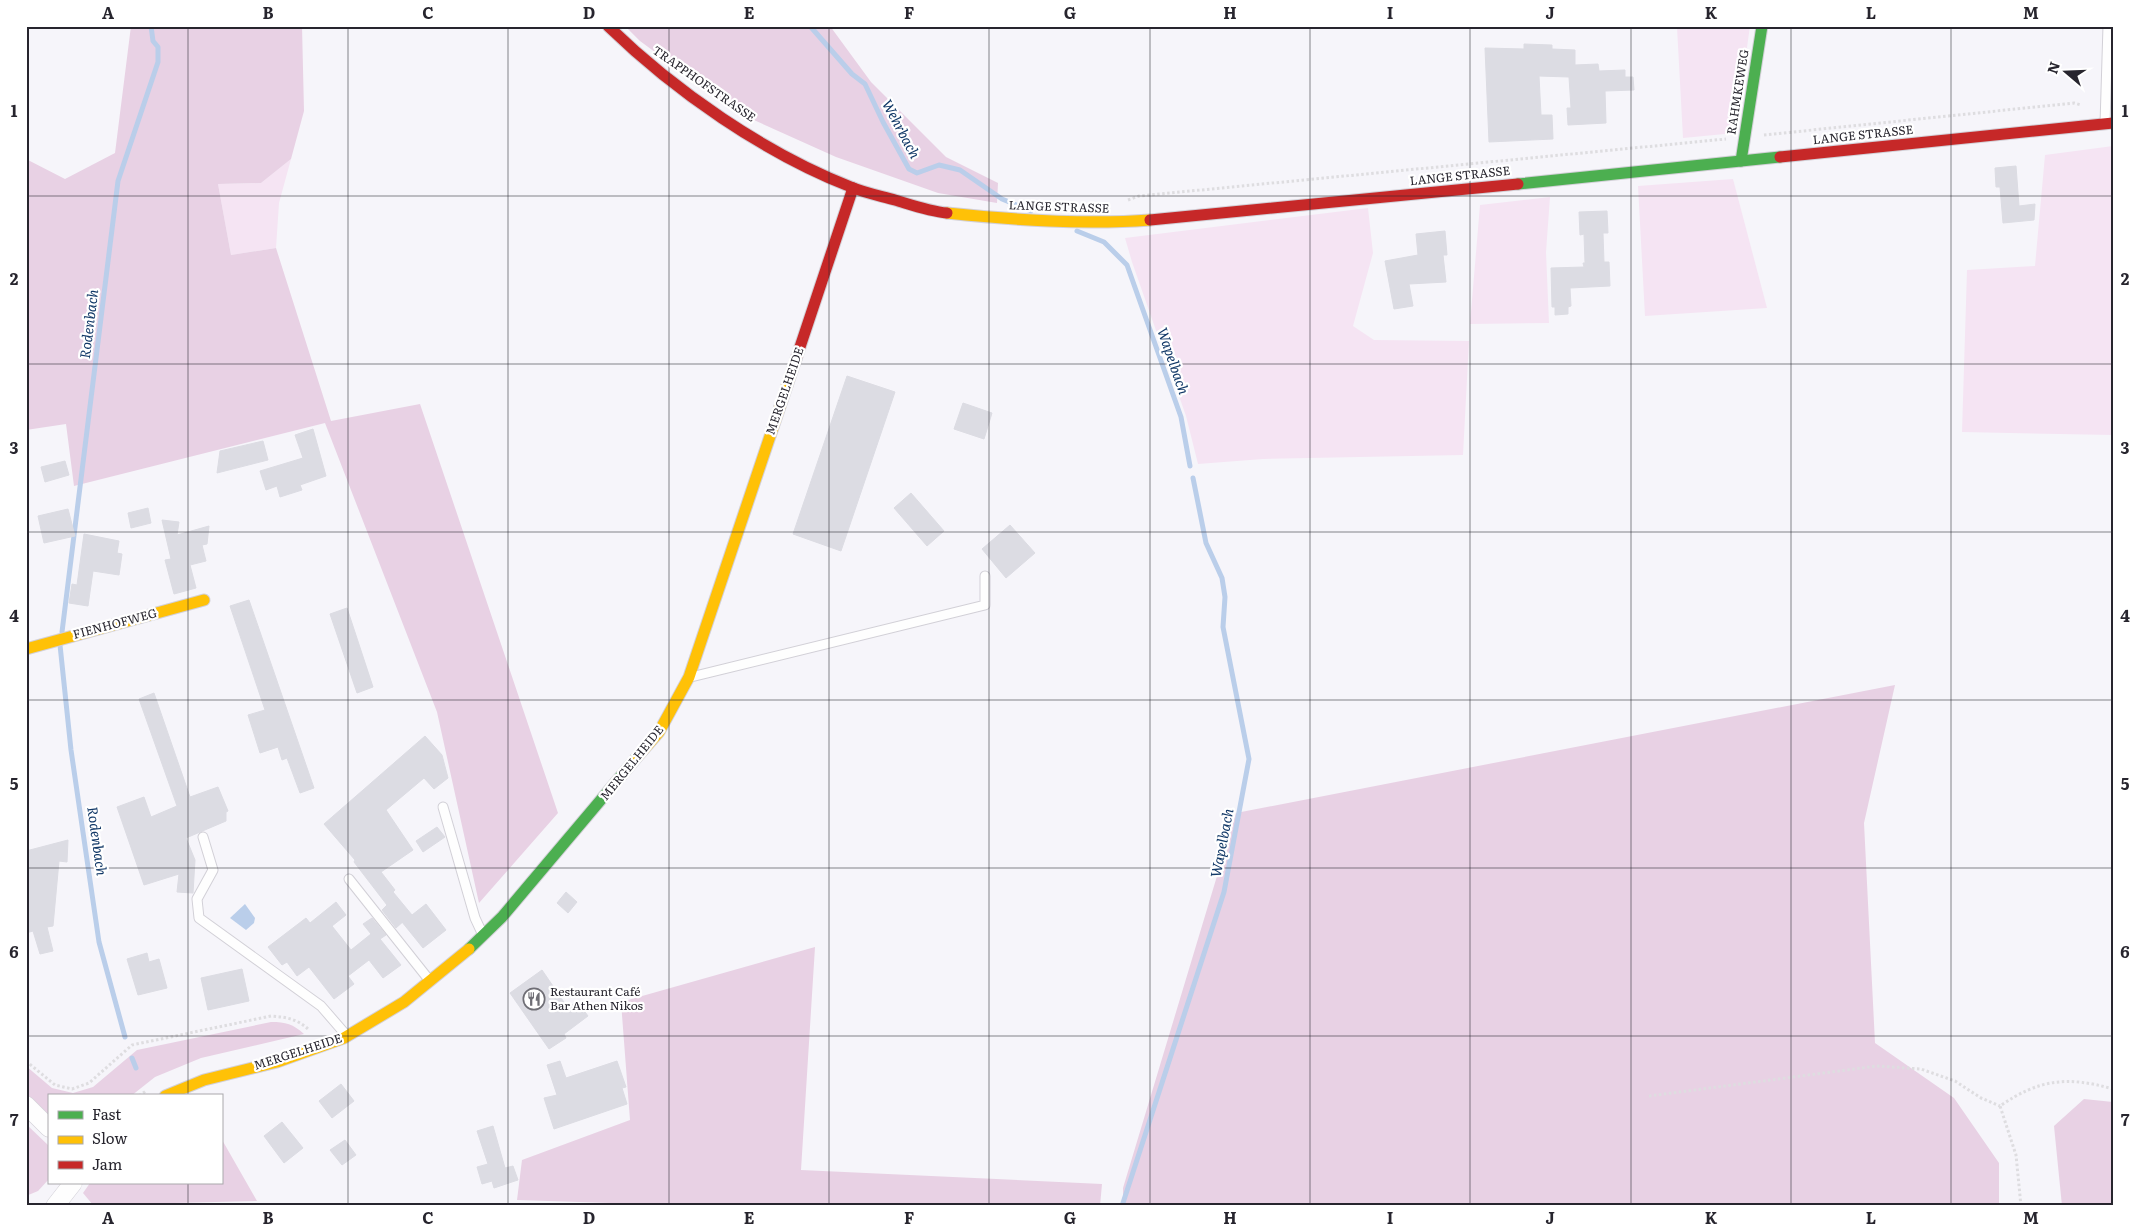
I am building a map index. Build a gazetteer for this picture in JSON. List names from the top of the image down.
{
  "streets": {
    "street": [
      "TRAPPHOFSTRASSE",
      "RAHMKEWEG",
      "LANGE STRASSE",
      "MERGELHEIDE",
      "FIENHOFWEG"
    ]
  },
  "crossings": [
    ["TRAPPHOFSTRASSE", "LANGE STRASSE"],
    ["RAHMKEWEG", "LANGE STRASSE"],
    ["LANGE STRASSE", "MERGELHEIDE"]
  ],
  "water": ["Wehrbach", "Rodenbach", "Wapelbach"],
  "places": {
    "restaurant": ["Restaurant Café Bar Athen Nikos"]
  },
  "legend": ["Fast", "Slow", "Jam"],
  "north": "left",
  "grid": {
    "columns": [
      "A",
      "B",
      "C",
      "D",
      "E",
      "F",
      "G",
      "H",
      "I",
      "J",
      "K",
      "L",
      "M"
    ],
    "rows": [
      "1",
      "2",
      "3",
      "4",
      "5",
      "6",
      "7"
    ]
  }
}
